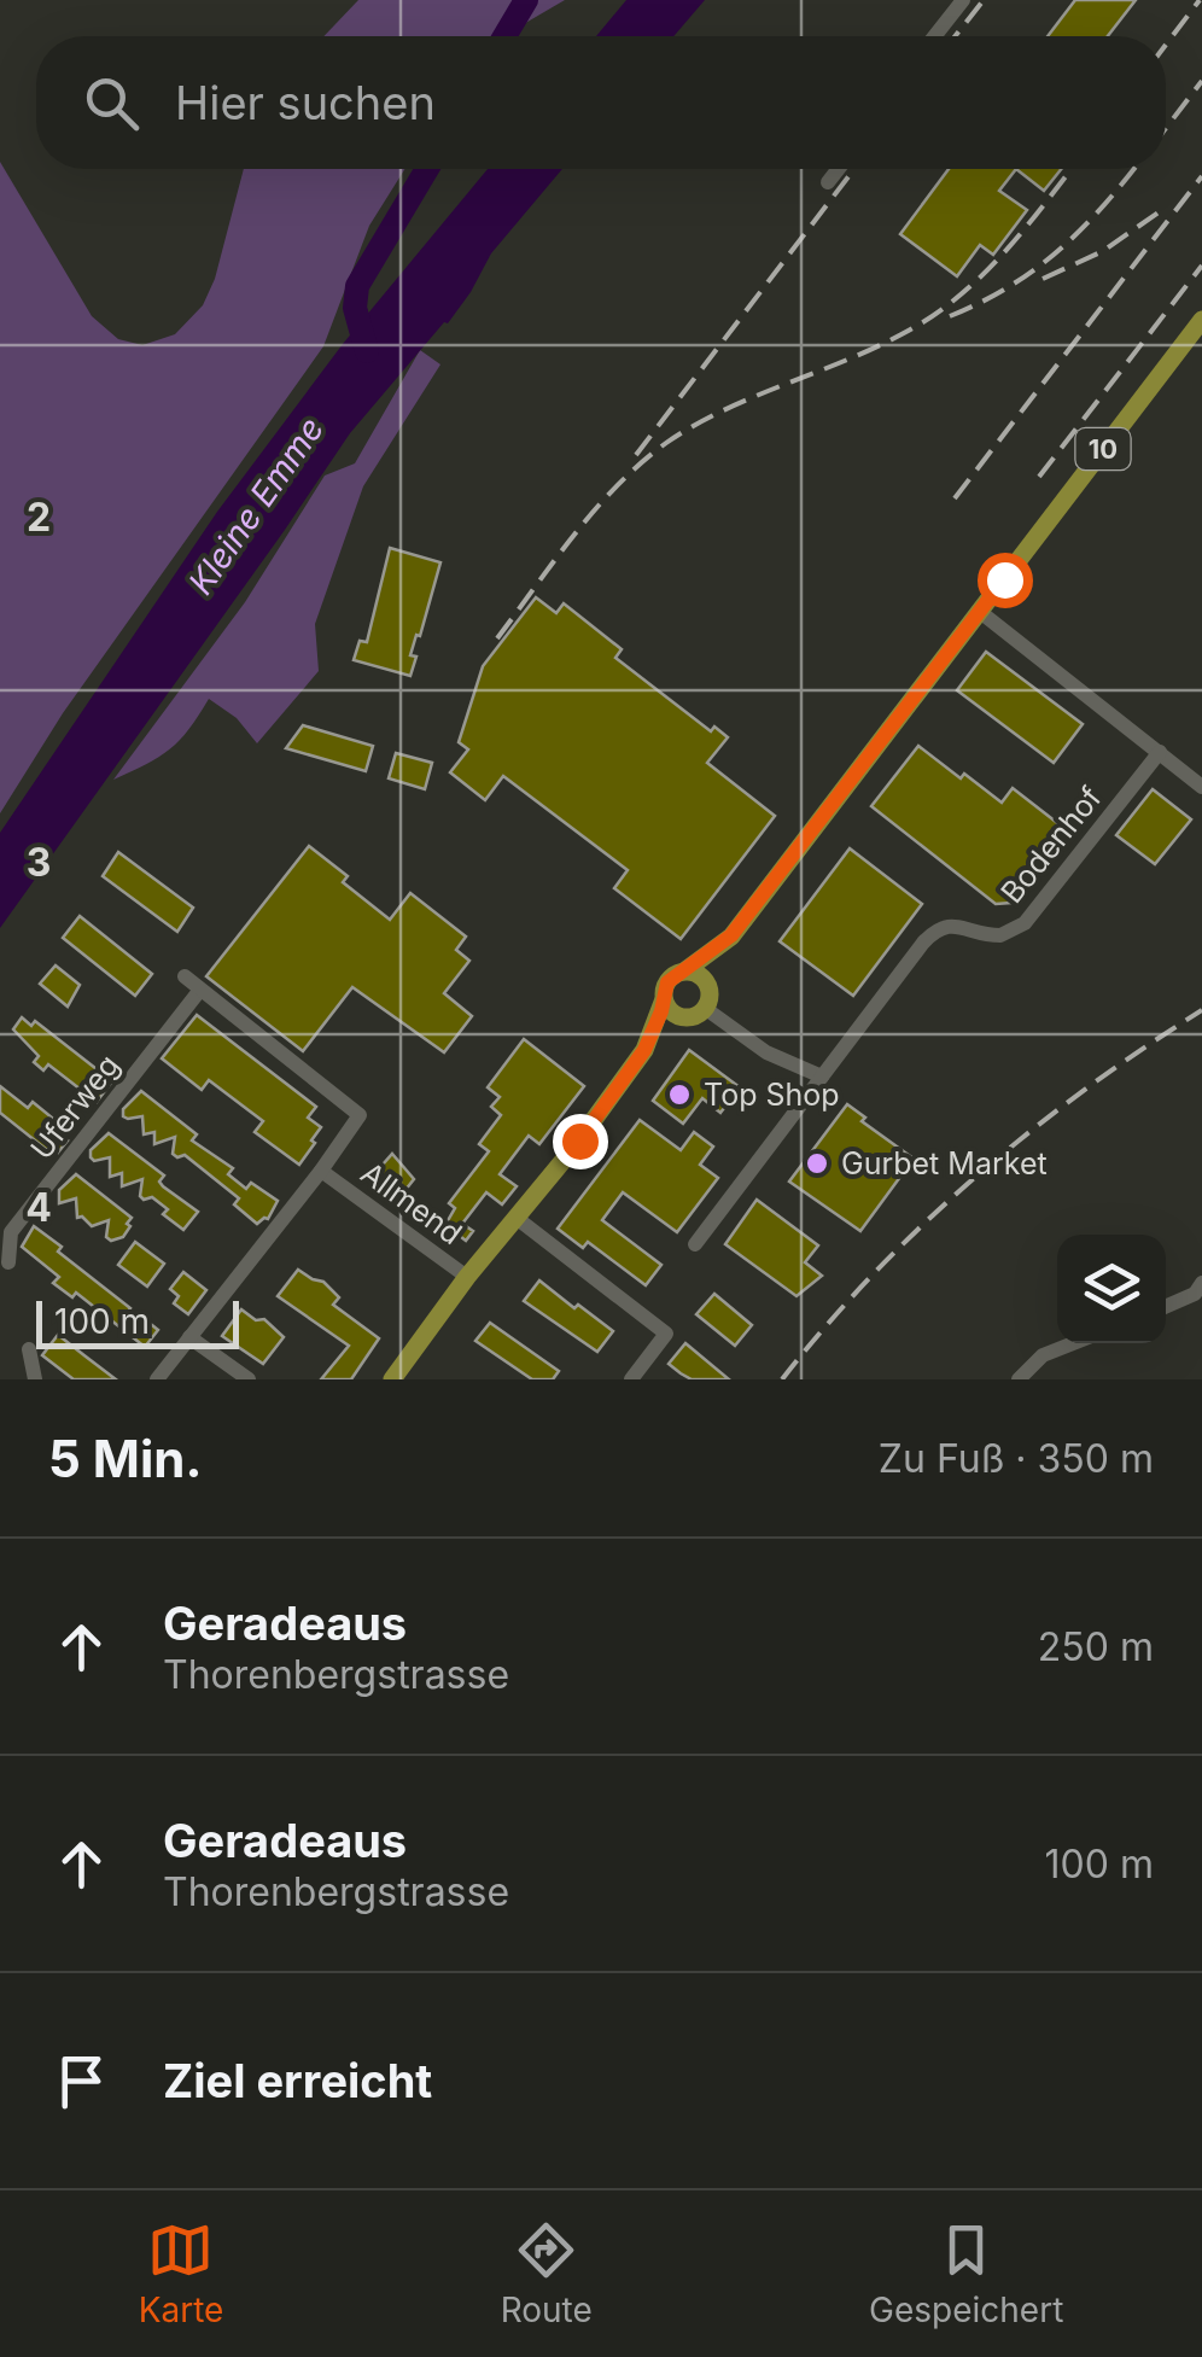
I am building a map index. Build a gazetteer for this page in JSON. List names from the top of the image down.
{
  "streets": {
    "main road": ["10"],
    "street": ["Bodenhof", "Uferweg", "Allmend"]
  },
  "crossings": [
    ["10", "Allmend"],
    ["Uferweg", "Allmend"]
  ],
  "water": ["Kleine Emme"],
  "places": ["Top Shop", "Gurbet Market"],
  "scale_bar": "100 m",
  "page": {
    "search": "Hier suchen",
    "scale": "100 m",
    "heading": ["5 Min.", "Zu Fuß · 350 m"],
    "list": [
      ["Geradeaus", "Thorenbergstrasse", "250 m"],
      ["Geradeaus", "Thorenbergstrasse", "100 m"],
      "Ziel erreicht"
    ],
    "nav": ["Karte", "Route", "Gespeichert"]
  },
  "grid": {
    "rows": ["2", "3", "4"]
  }
}
